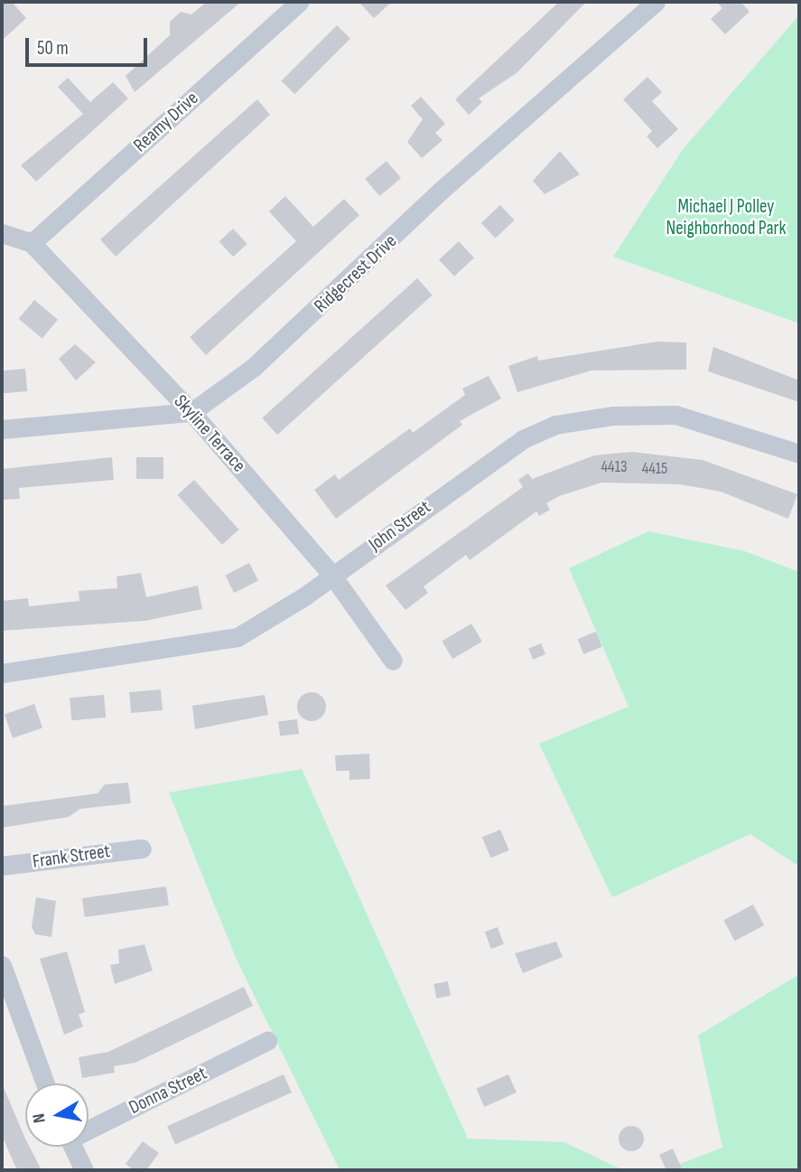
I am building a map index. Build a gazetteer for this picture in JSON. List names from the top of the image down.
{
  "streets": {
    "street": [
      "Reamy Drive",
      "Ridgecrest Drive",
      "Skyline Terrace",
      "John Street",
      "Frank Street",
      "Donna Street"
    ]
  },
  "crossings": [
    ["Reamy Drive", "Skyline Terrace"],
    ["Ridgecrest Drive", "Skyline Terrace"],
    ["Skyline Terrace", "John Street"]
  ],
  "parks": ["Michael J Polley Neighborhood Park"],
  "house_numbers": ["4413", "4415"],
  "scale_bar": "50 m",
  "north": "left"
}
